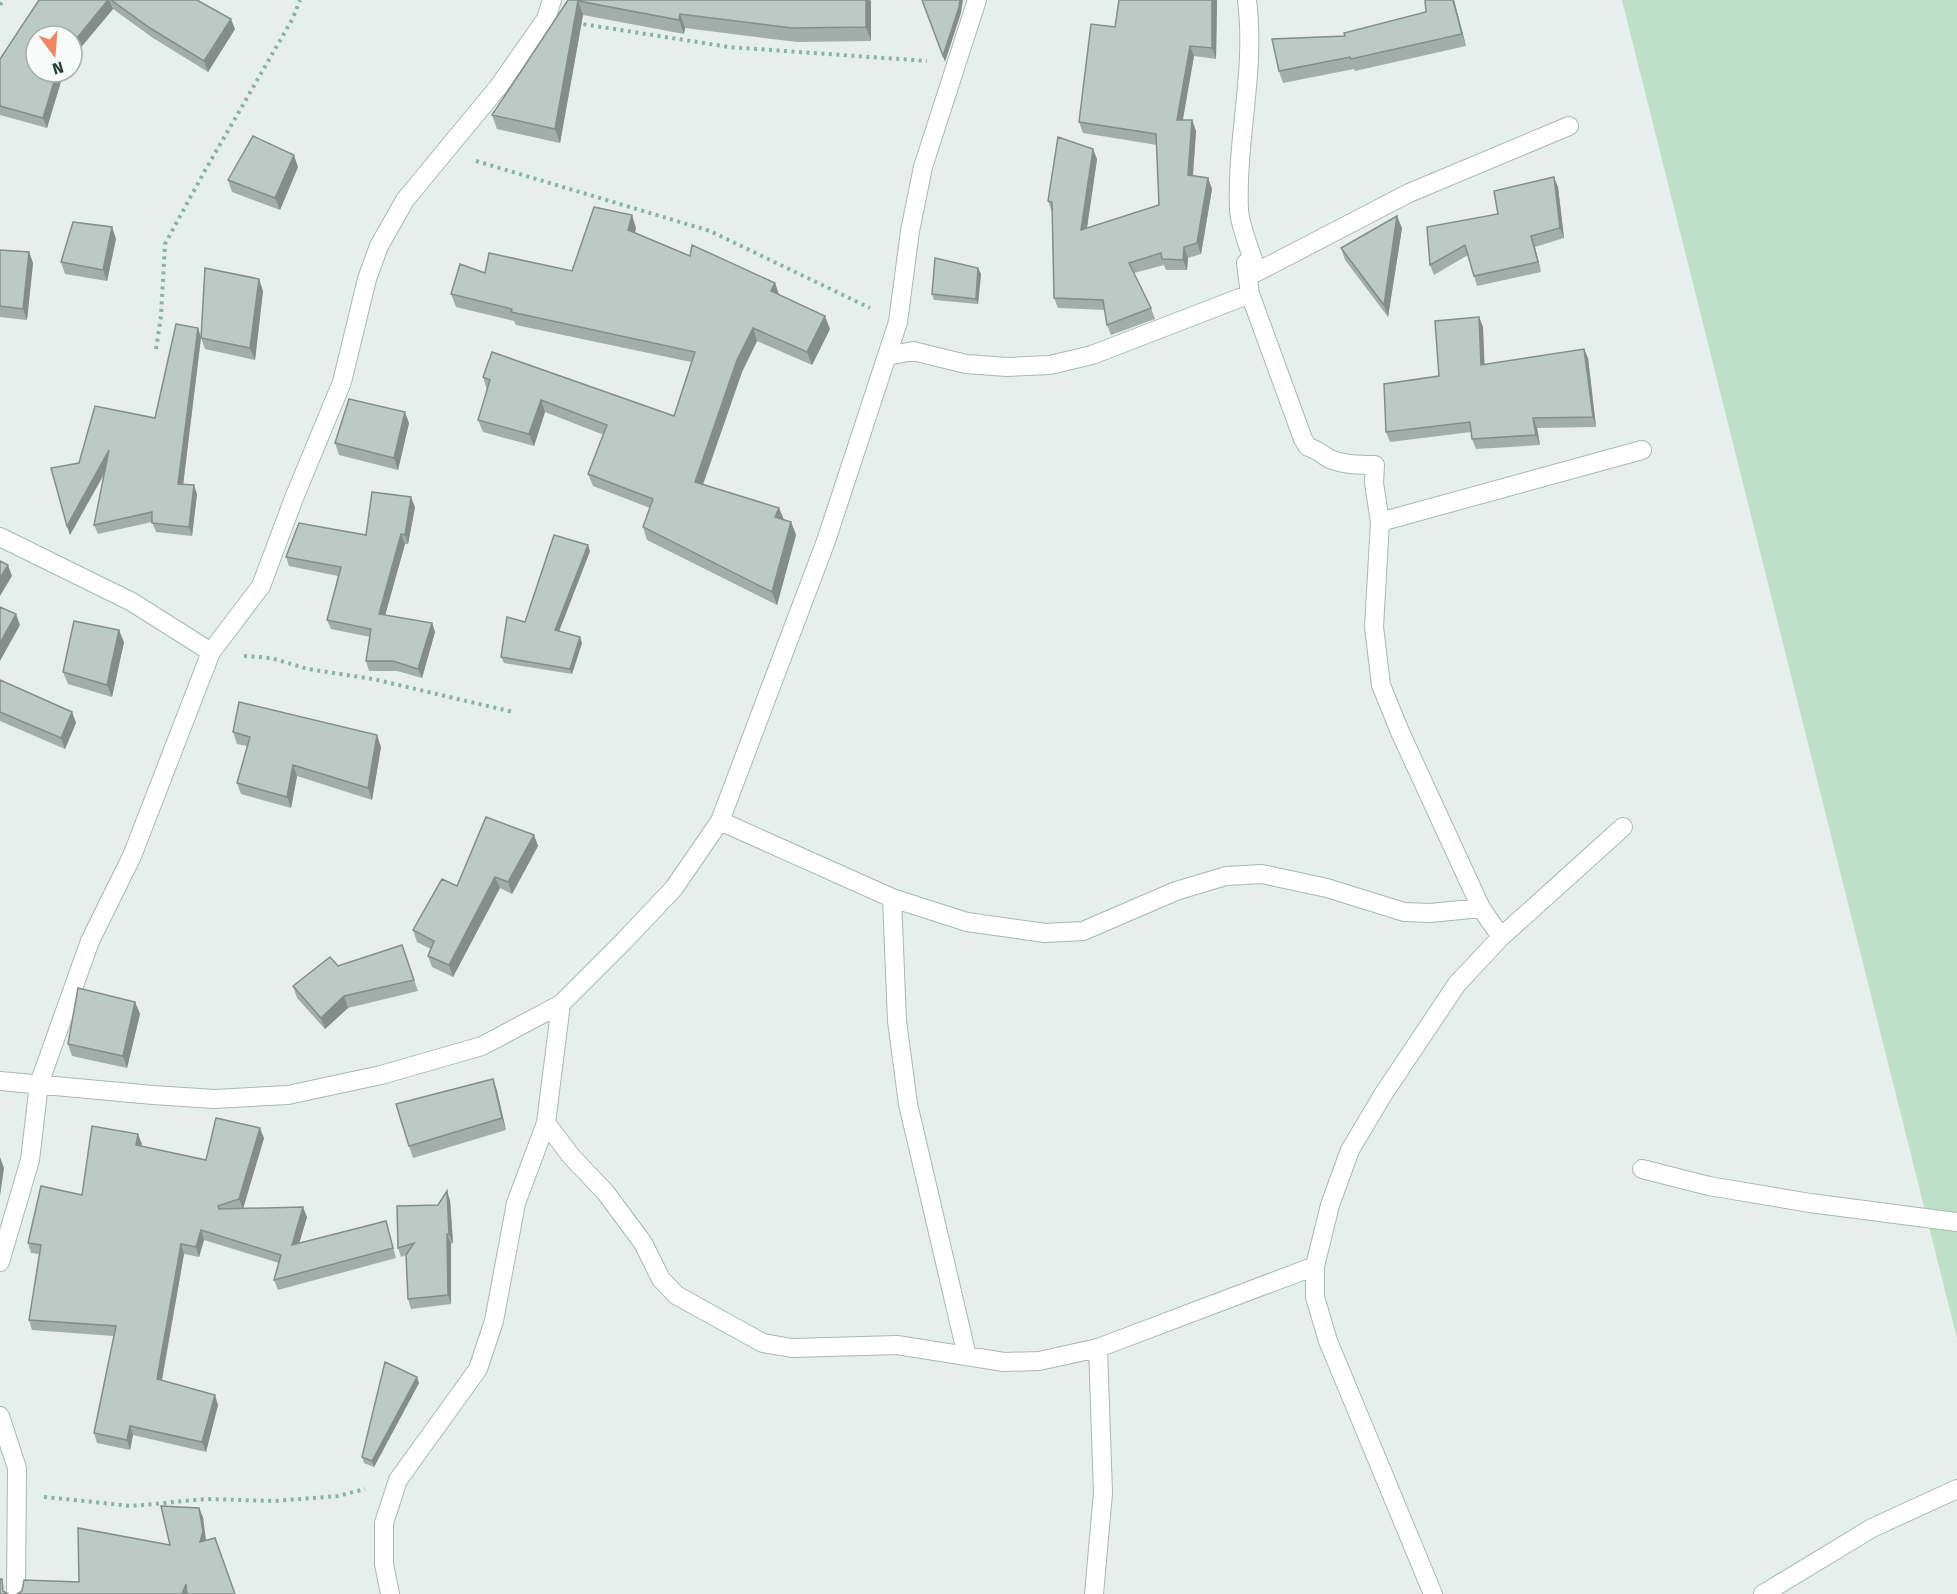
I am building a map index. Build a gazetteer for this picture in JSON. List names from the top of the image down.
{
  "north": "bottom"
}
